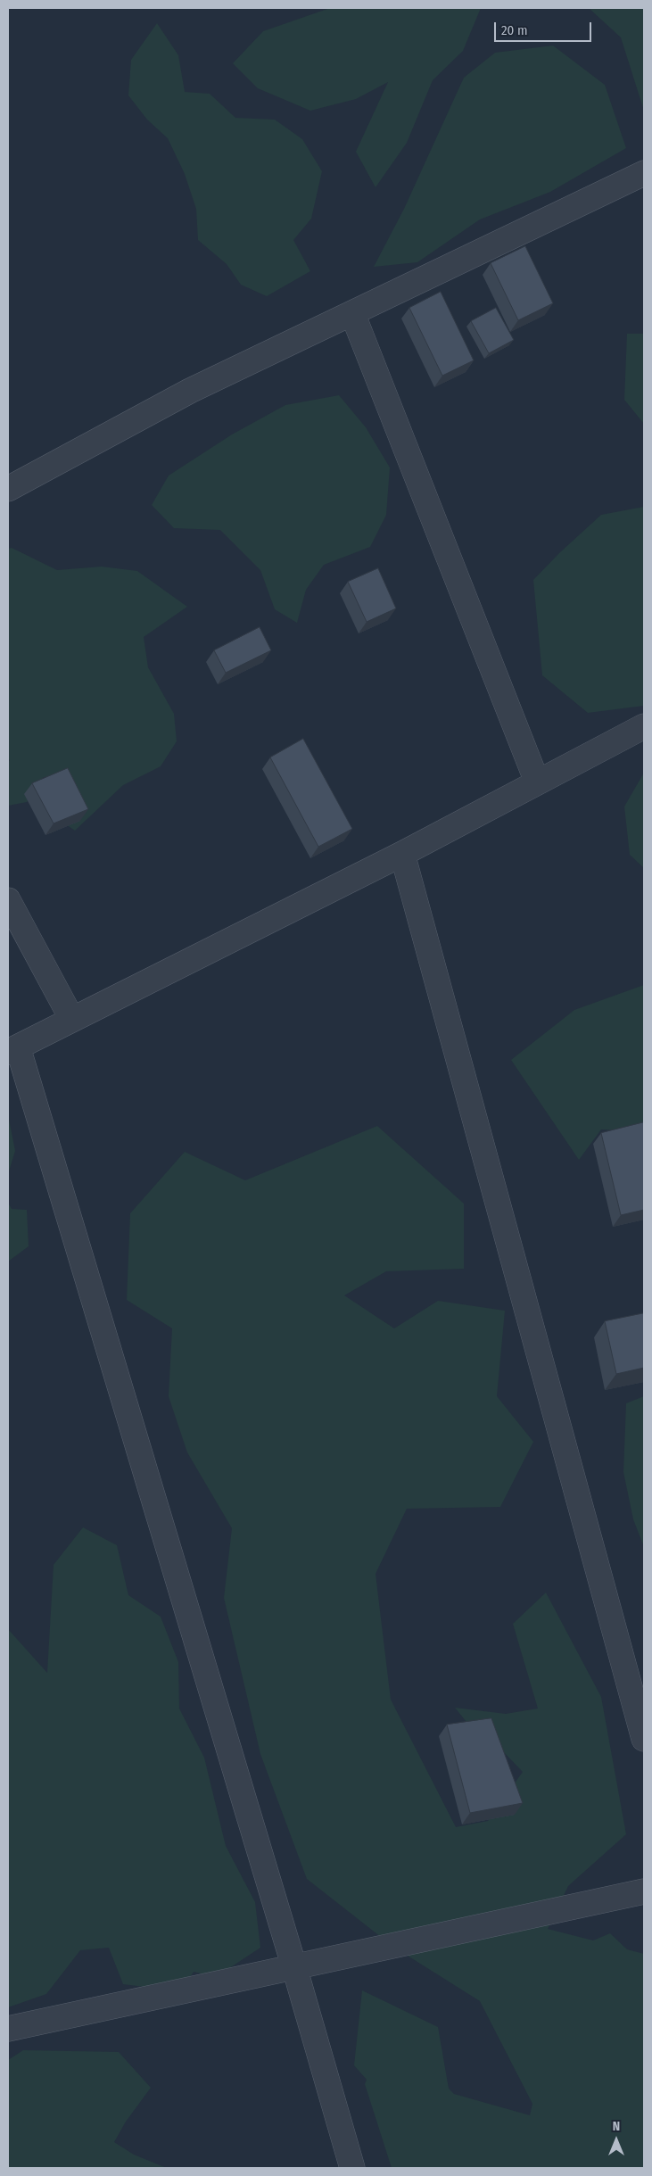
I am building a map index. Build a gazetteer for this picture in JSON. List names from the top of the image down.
{
  "scale_bar": "20 m",
  "north": "top"
}
